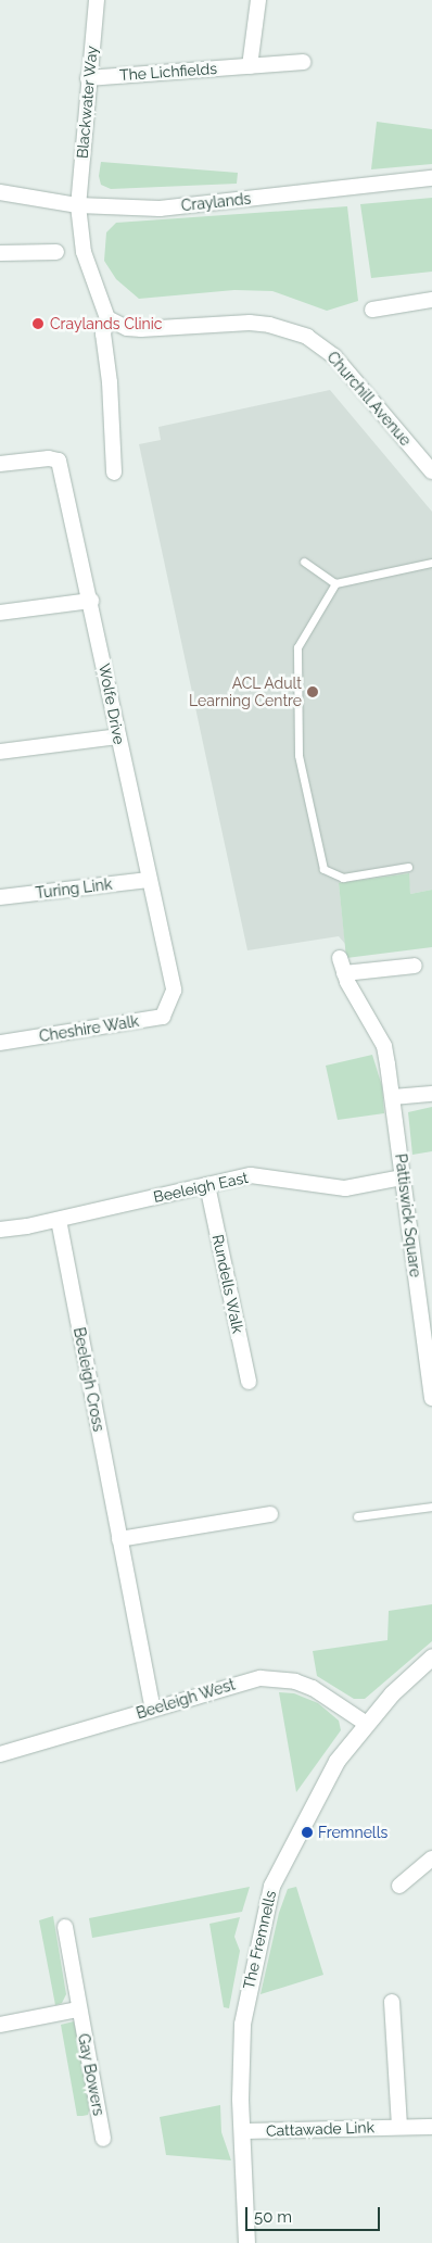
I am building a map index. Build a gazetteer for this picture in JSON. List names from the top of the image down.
{
  "streets": {
    "street": [
      "The Lichfields",
      "Blackwater Way",
      "Craylands",
      "Churchill Avenue",
      "Wolfe Drive",
      "Turing Link",
      "Cheshire Walk",
      "Beeleigh East",
      "Pattiswick Square",
      "Rundells Walk",
      "Beeleigh Cross",
      "Beeleigh West",
      "The Fremnells",
      "Gay Bowers",
      "Cattawade Link"
    ]
  },
  "crossings": [
    ["The Lichfields", "Blackwater Way"],
    ["Blackwater Way", "Craylands"],
    ["Blackwater Way", "Churchill Avenue"],
    ["Wolfe Drive", "Turing Link"],
    ["Wolfe Drive", "Cheshire Walk"],
    ["Beeleigh East", "Pattiswick Square"],
    ["Beeleigh East", "Rundells Walk"],
    ["Beeleigh East", "Beeleigh Cross"],
    ["Beeleigh Cross", "Beeleigh West"],
    ["Beeleigh West", "The Fremnells"],
    ["The Fremnells", "Cattawade Link"]
  ],
  "places": ["Craylands Clinic", "ACL Adult Learning Centre", "Fremnells"],
  "scale_bar": "50 m"
}
